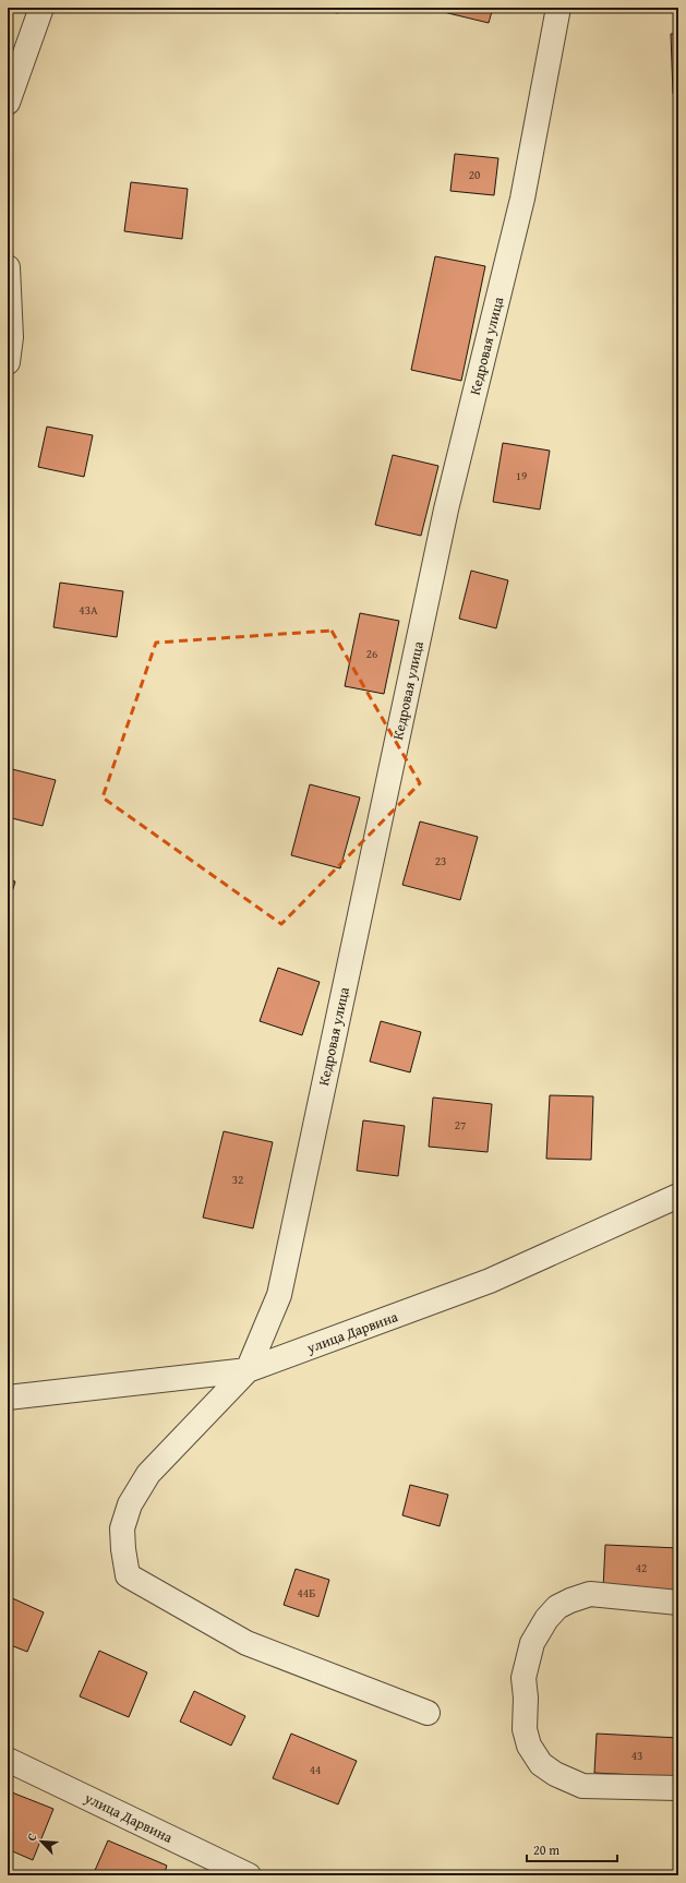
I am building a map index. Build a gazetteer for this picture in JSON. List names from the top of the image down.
{
  "streets": {
    "street": ["Кедровая улица", "улица Дарвина"]
  },
  "crossings": [
    ["Кедровая улица", "улица Дарвина"]
  ],
  "house_numbers": [
    "20",
    "19",
    "43А",
    "26",
    "23",
    "27",
    "32",
    "42",
    "44Б",
    "43",
    "44"
  ],
  "scale_bar": "20 m",
  "north": "top left"
}
